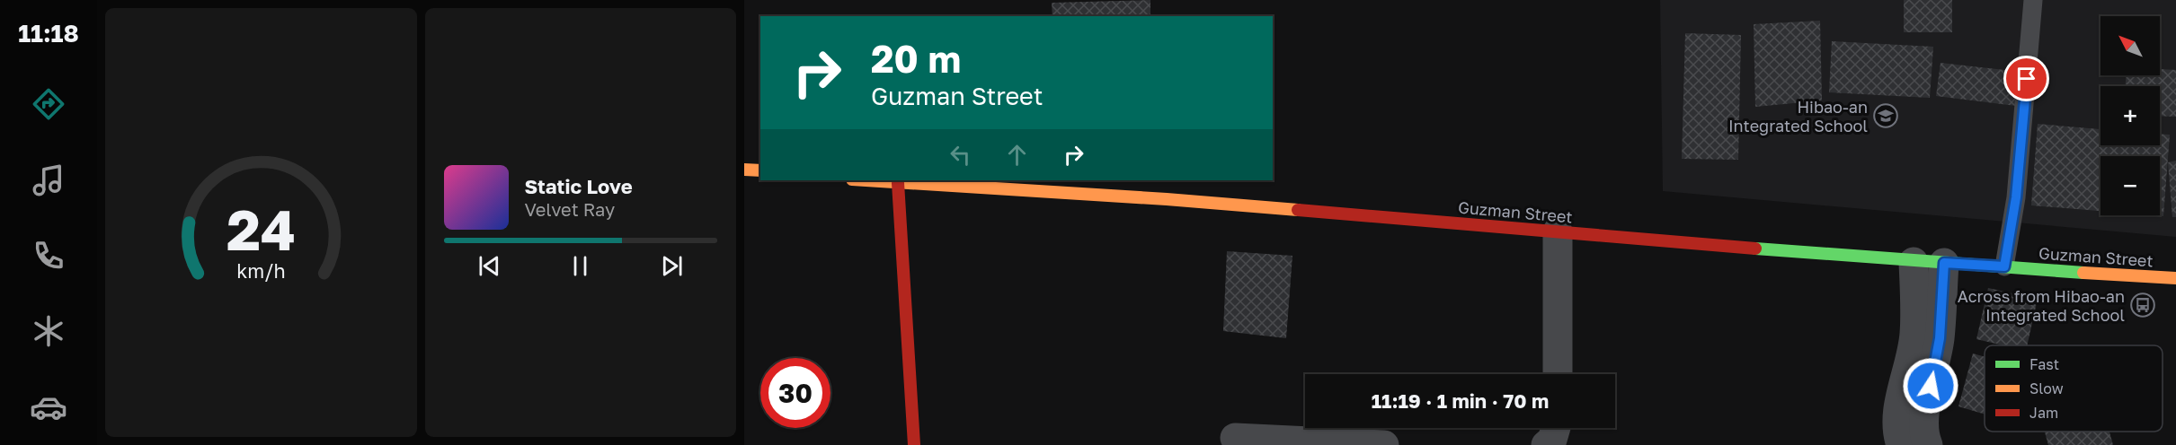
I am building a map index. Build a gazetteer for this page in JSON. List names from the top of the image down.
{
  "streets": {
    "main road": ["Guzman Street"]
  },
  "places": {
    "school or university": ["Hibao-an Integrated School"],
    "bus stop": ["Across from Hibao-an Integrated School"]
  },
  "legend": ["Fast", "Slow", "Jam"],
  "north": "top left",
  "page": {
    "tabs": "11:18",
    "map_buttons": ["+", "−"],
    "turn": ["20 m", "Guzman Street"],
    "song": ["Static Love", "Velvet Ray"],
    "limit": "30",
    "trip": "11:19 · 1 min · 70 m",
    "gauge": ["24", "km/h"]
  }
}
